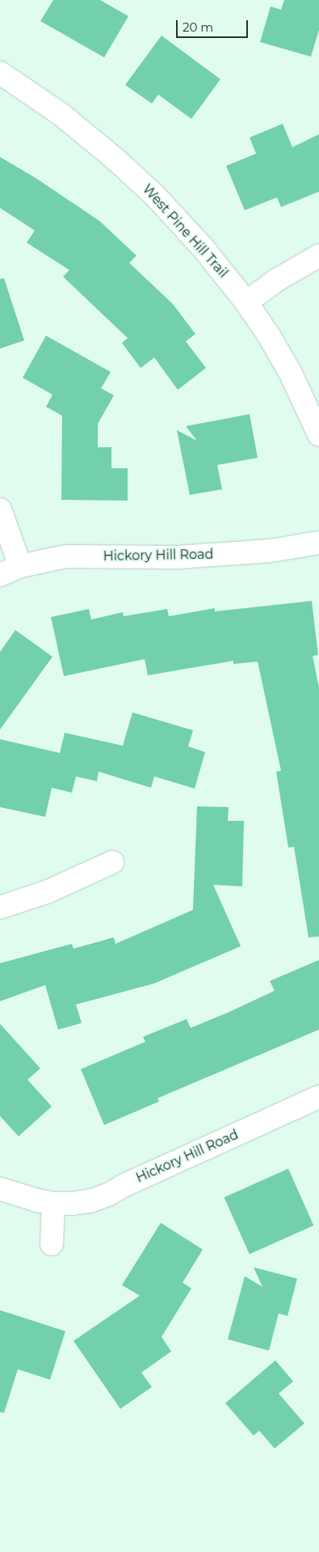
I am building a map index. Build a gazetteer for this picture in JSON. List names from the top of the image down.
{
  "streets": {
    "street": ["West Pine Hill Trail", "Hickory Hill Road"]
  },
  "scale_bar": "20 m"
}
